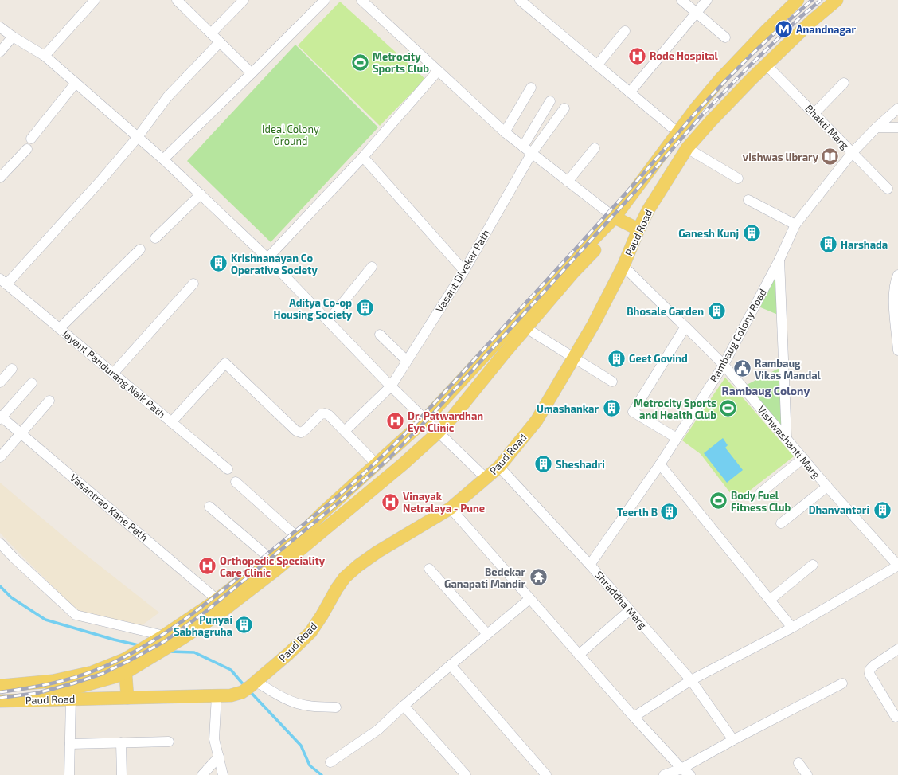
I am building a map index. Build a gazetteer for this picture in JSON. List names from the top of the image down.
{
  "streets": {
    "main road": ["Paud Road"],
    "street": [
      "Bhakti Marg",
      "Vasant Divekar Path",
      "Rambaug Colony Road",
      "Jayant Pandurang Naik Path",
      "Vishwashanti Marg",
      "Vasantrao Kane Path",
      "Shraddha Marg"
    ]
  },
  "crossings": [
    ["Bhakti Marg", "Paud Road"],
    ["Bhakti Marg", "Rambaug Colony Road"],
    ["Paud Road", "Vishwashanti Marg"],
    ["Paud Road", "Vasantrao Kane Path"],
    ["Paud Road", "Shraddha Marg"],
    ["Rambaug Colony Road", "Vishwashanti Marg"],
    ["Rambaug Colony Road", "Shraddha Marg"]
  ],
  "districts": ["Rambaug Colony"],
  "parks": ["Ideal Colony Ground"],
  "places": {
    "metro station": ["Anandnagar"],
    "hospital": [
      "Rode Hospital",
      "Dr. Patwardhan Eye Clinic",
      "Vinayak Netralaya - Pune",
      "Orthopedic Speciality Care Clinic"
    ],
    "sports": ["Metrocity Sports Club", "Metrocity Sports and Health Club", "Body Fuel Fitness Club"],
    "library": ["vishwas library"],
    "building": [
      "Ganesh Kunj",
      "Harshada",
      "Krishnanayan Co Operative Society",
      "Aditya Co-op Housing Society",
      "Bhosale Garden",
      "Geet Govind",
      "Umashankar",
      "Sheshadri",
      "Dhanvantari",
      "Teerth B",
      "Punyai Sabhagruha"
    ],
    "public building": ["Rambaug Vikas Mandal"],
    "temple": ["Bedekar Ganapati Mandir"]
  }
}
